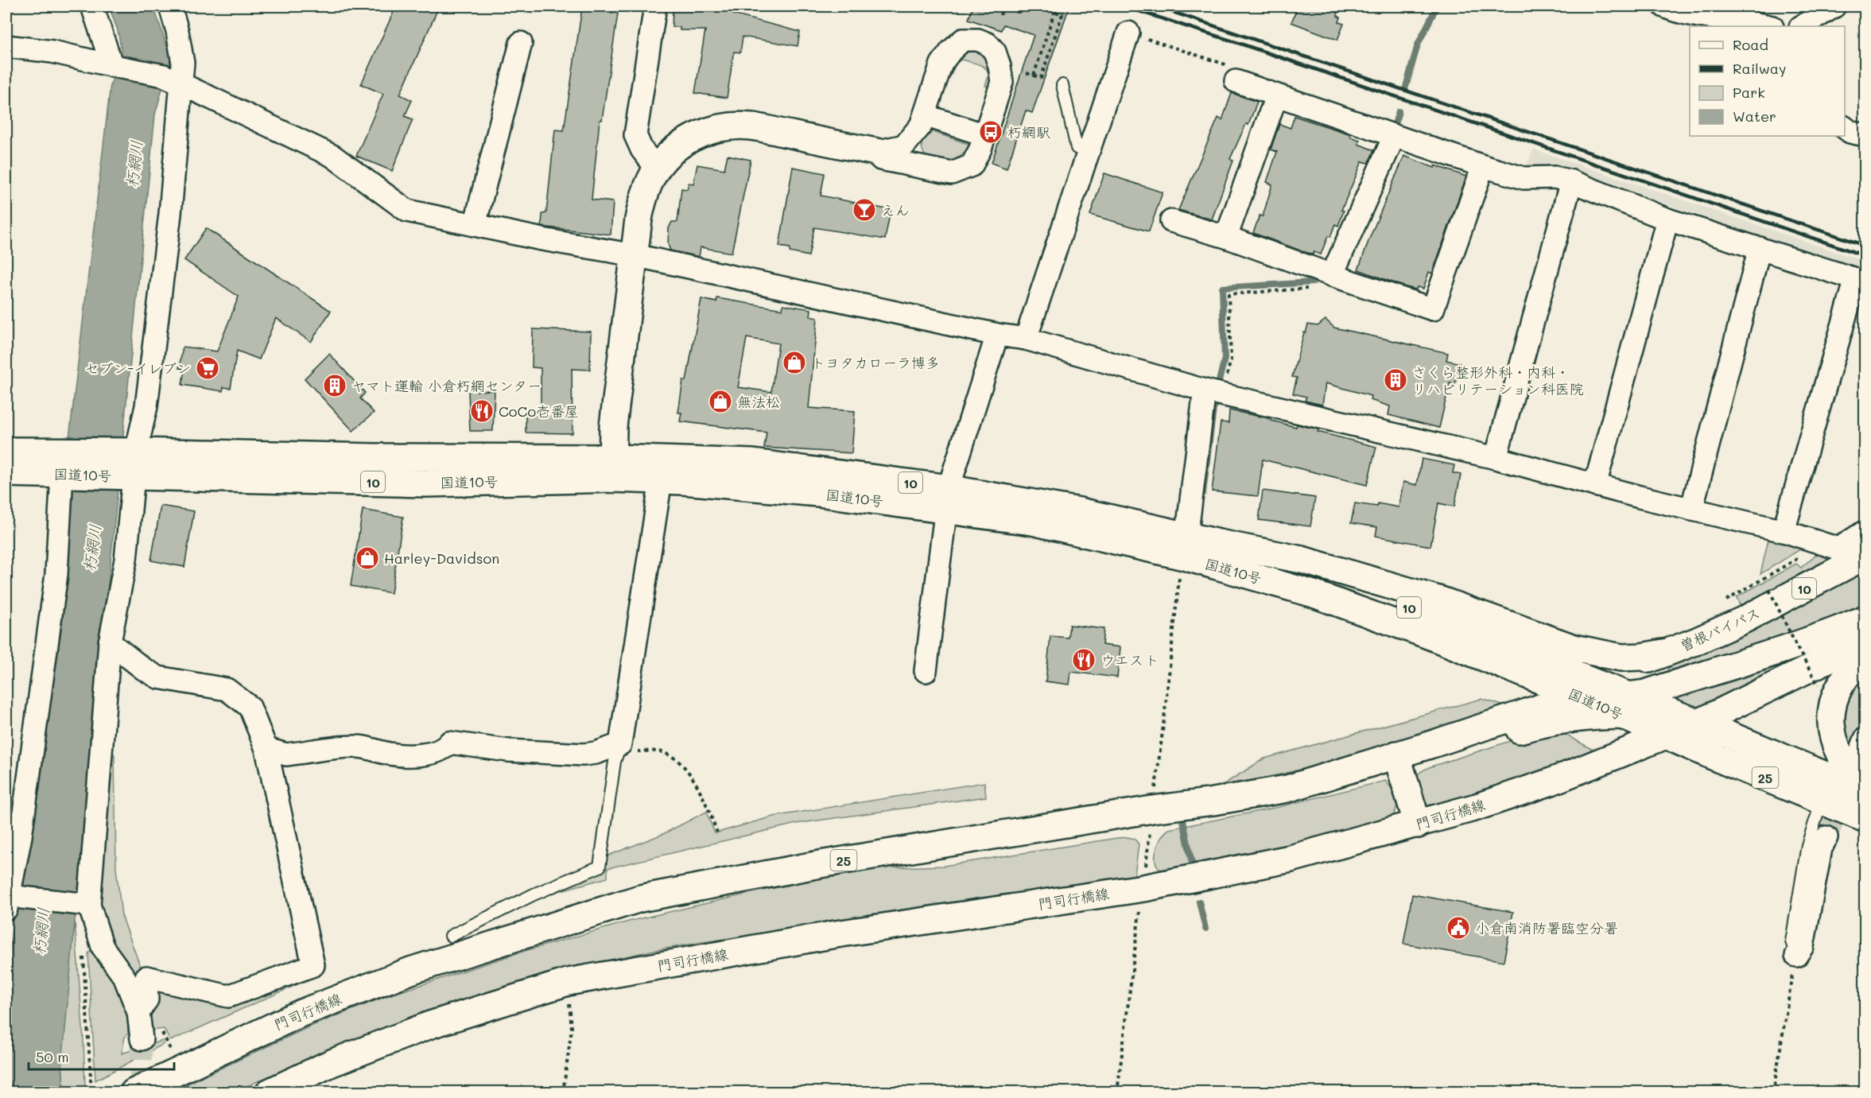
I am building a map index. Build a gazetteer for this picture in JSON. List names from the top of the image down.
{
  "streets": {
    "main road": [
      "国道10号",
      "10",
      "曽根バイパス",
      "25",
      "門司行橋線"
    ]
  },
  "crossings": [
    ["国道10号", "10"],
    ["国道10号", "曽根バイパス"],
    ["国道10号", "25"],
    ["国道10号", "門司行橋線"],
    ["10", "曽根バイパス"],
    ["10", "25"],
    ["10", "門司行橋線"],
    ["曽根バイパス", "25"],
    ["曽根バイパス", "門司行橋線"],
    ["25", "門司行橋線"]
  ],
  "water": ["朽網川"],
  "places": {
    "bus stop": ["朽網駅"],
    "bar": ["えん"],
    "shop": ["トヨタカローラ博多", "無法松", "Harley-Davidson"],
    "supermarket": ["セブン-イレブン"],
    "building": ["さくら整形外科・内科・ リハビリテーション科医院", "ヤマト運輸 小倉朽網センター"],
    "restaurant": ["CoCo壱番屋", "ウエスト"],
    "public building": ["小倉南消防署臨空分署"]
  },
  "legend": [
    "Road",
    "Railway",
    "Park",
    "Water"
  ],
  "scale_bar": "50 m"
}
